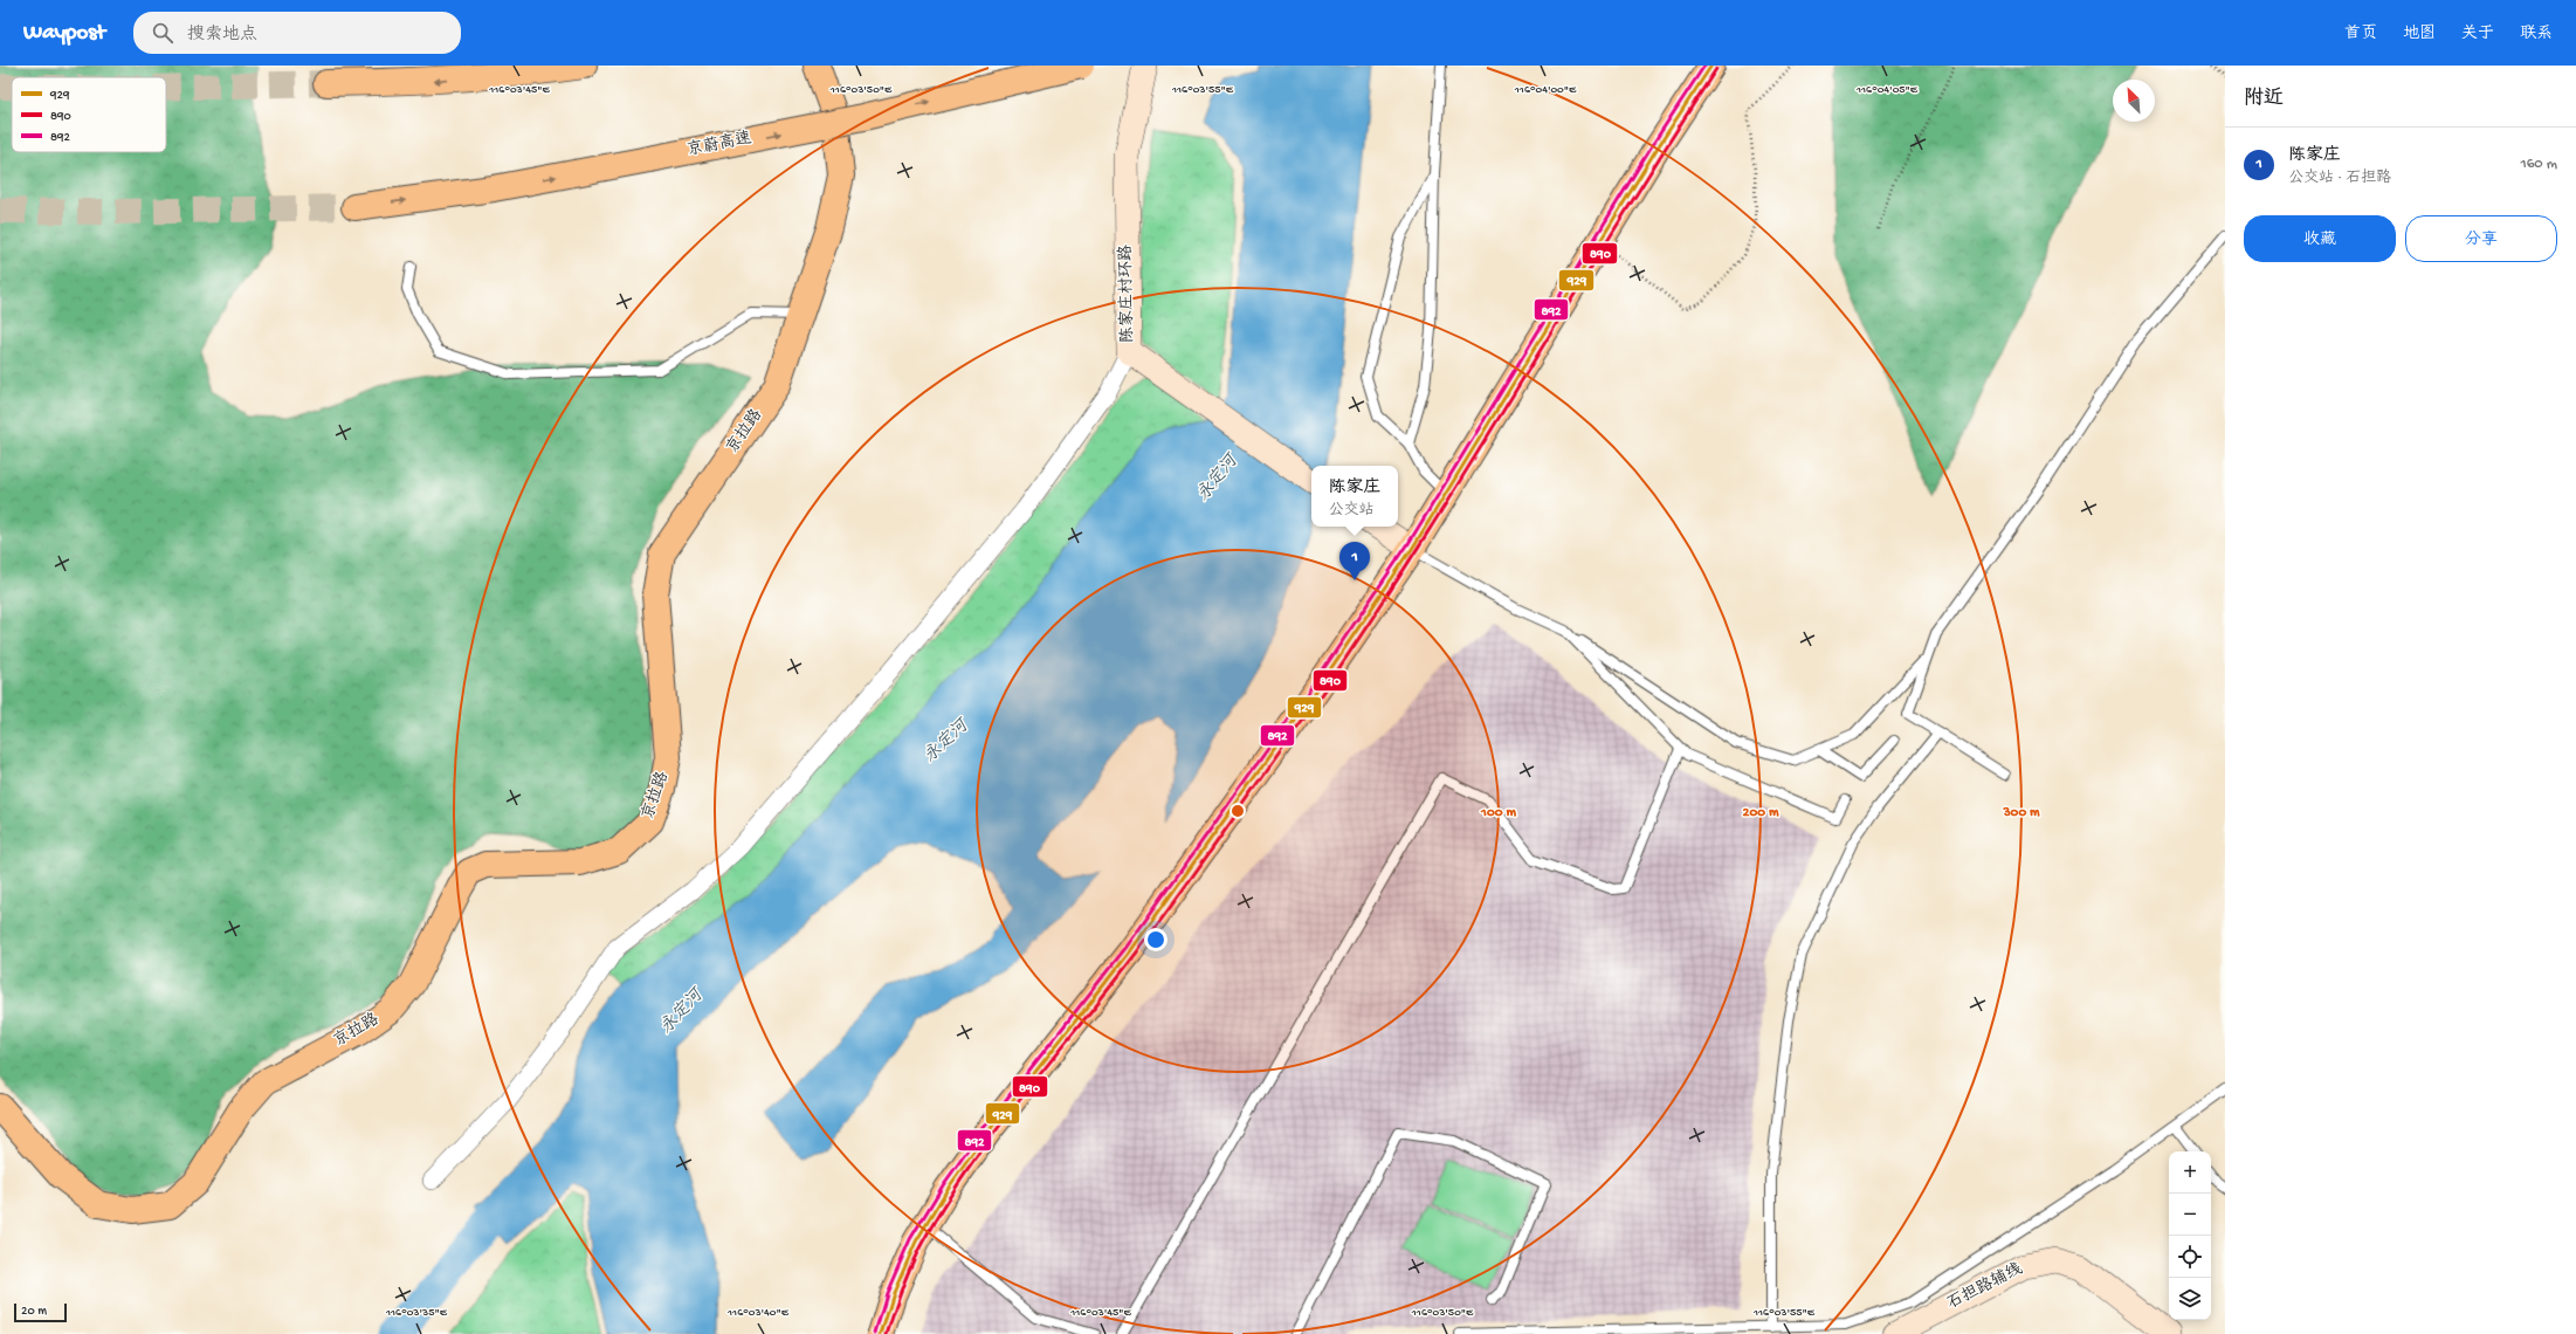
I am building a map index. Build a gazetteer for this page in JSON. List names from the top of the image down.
{
  "streets": {
    "main road": ["京蔚高速", "京拉路"],
    "street": ["陈家庄村环路", "石担路辅线"]
  },
  "water": ["永定河"],
  "lines": ["transit line 929", "transit line 892", "transit line 890"],
  "legend": ["929", "890", "892"],
  "scale_bar": "20 m",
  "north": "top left",
  "page": {
    "header": "Waypost",
    "search": "搜索地点",
    "nav": [
      "首页",
      "地图",
      "关于",
      "联系"
    ],
    "heading": "附近",
    "list": [
      {
        "mark": "1",
        "name": "陈家庄",
        "note": "公交站 · 石担路",
        "value": "160 m"
      }
    ],
    "buttons": ["收藏", "分享"],
    "popup": ["陈家庄", "公交站"],
    "pins": "1",
    "map_buttons": ["+", "−"],
    "scale": "20 m"
  },
  "coordinates": [
    "116°03'45\"E",
    "116°03'50\"E",
    "116°03'55\"E",
    "116°04'00\"E",
    "116°04'05\"E",
    "116°03'35\"E",
    "116°03'40\"E"
  ],
  "rings": ["100 m", "200 m", "300 m"]
}
